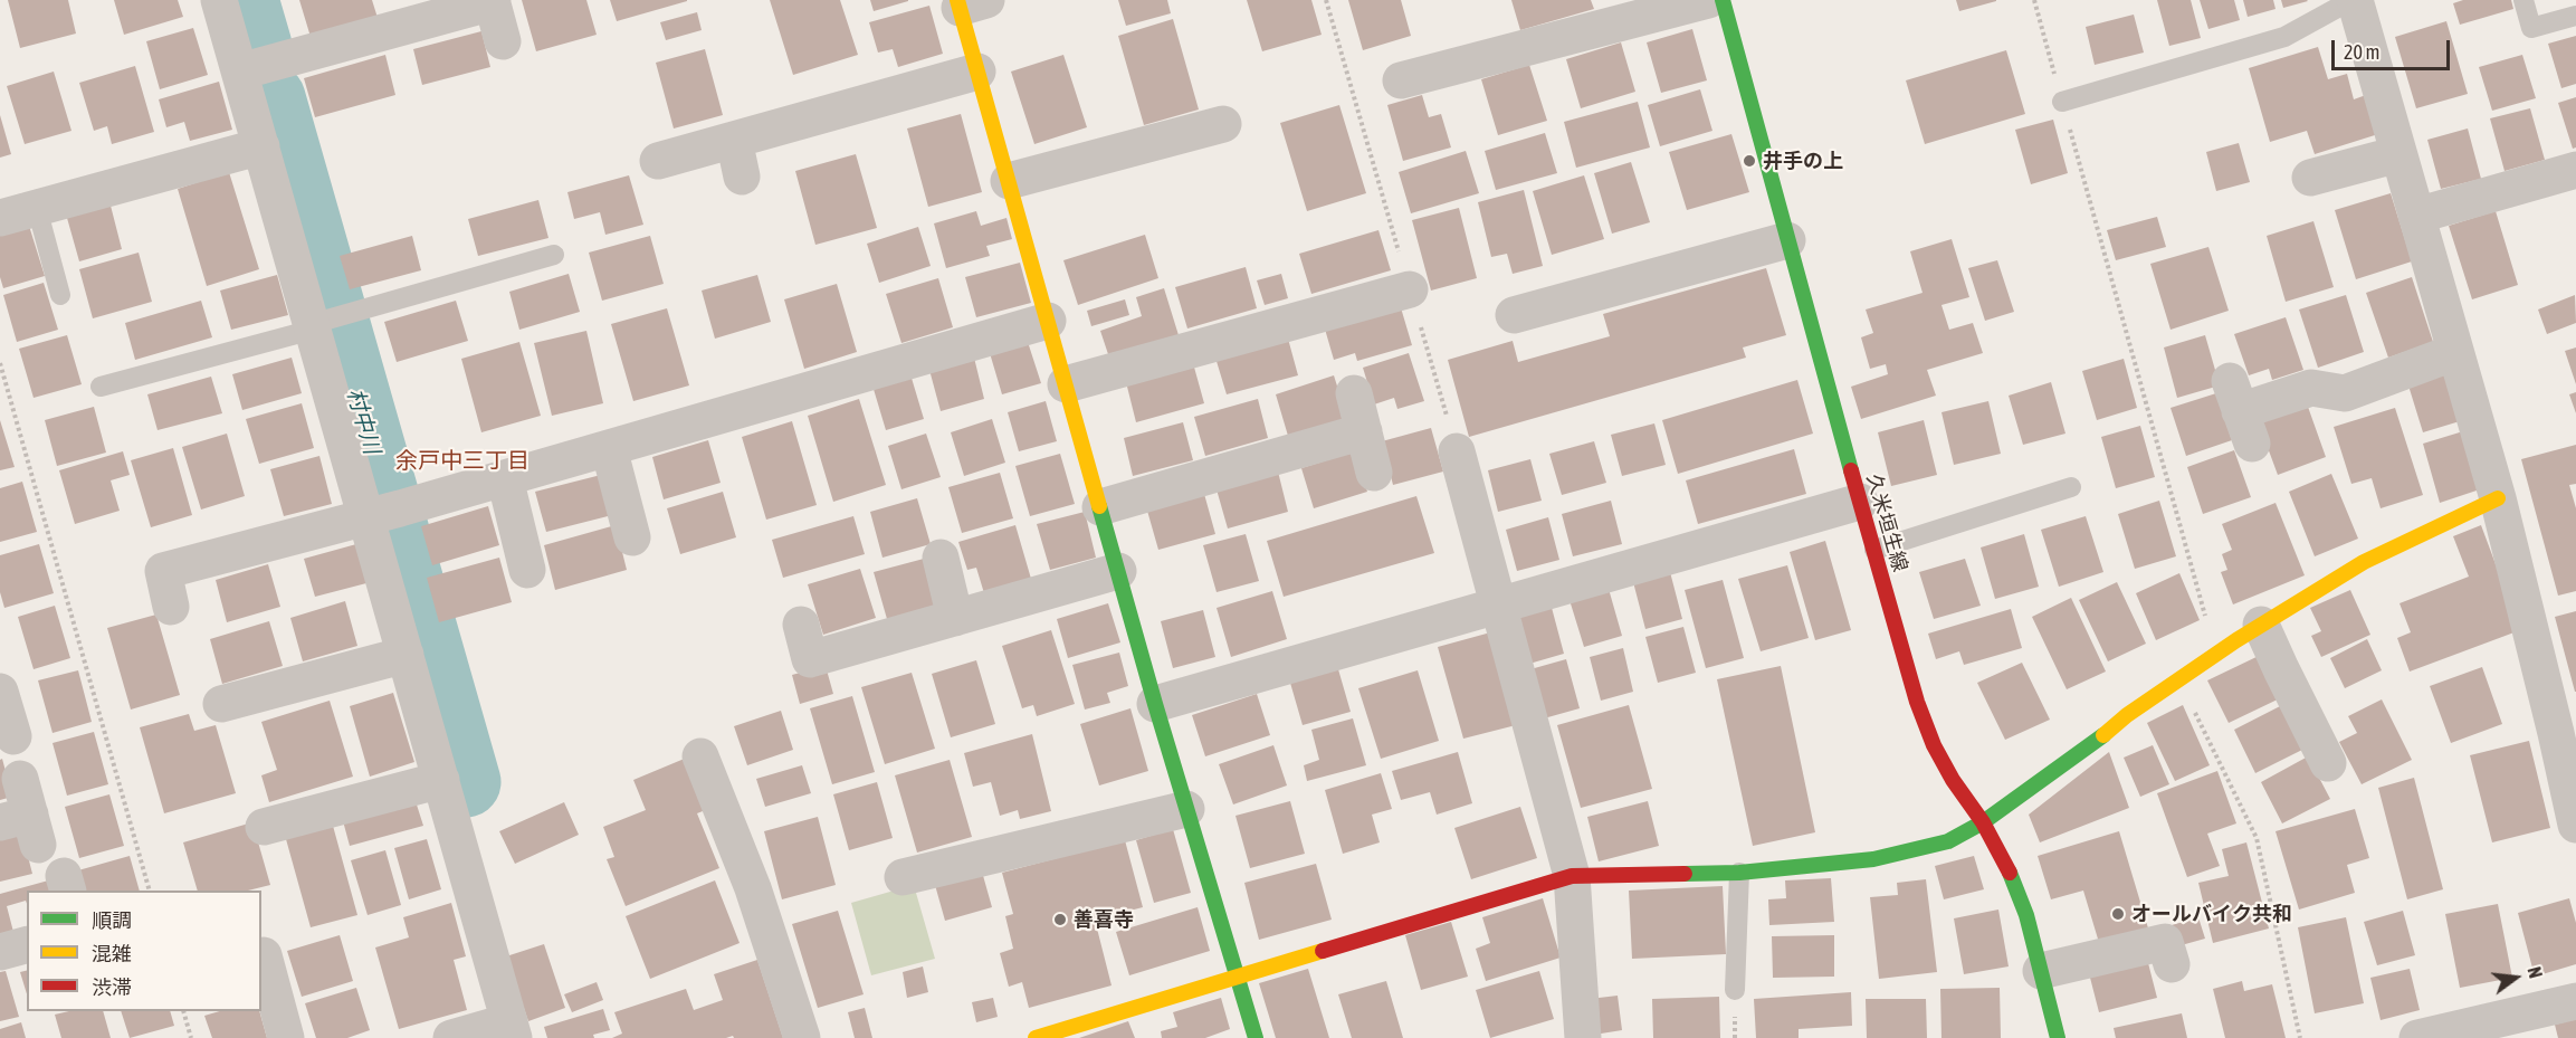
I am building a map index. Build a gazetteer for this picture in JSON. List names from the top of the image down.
{
  "streets": {
    "street": ["久米垣生線"]
  },
  "districts": ["余戸中三丁目"],
  "water": ["村中川"],
  "places": ["井手の上", "オールバイク共和", "善喜寺"],
  "legend": ["順調", "混雑", "渋滞"],
  "scale_bar": "20 m",
  "north": "right"
}
